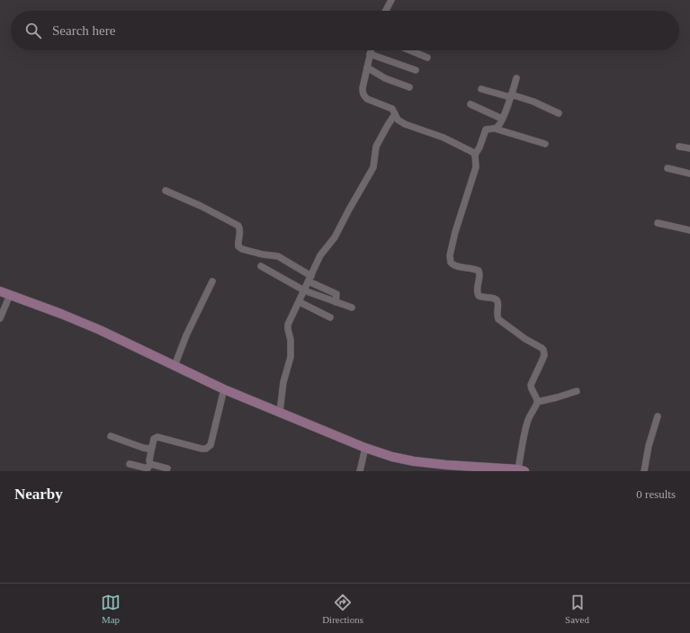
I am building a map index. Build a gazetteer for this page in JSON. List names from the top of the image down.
{
  "page": {
    "search": "Search here",
    "heading": ["Nearby", "0 results"],
    "nav": ["Map", "Directions", "Saved"]
  }
}
